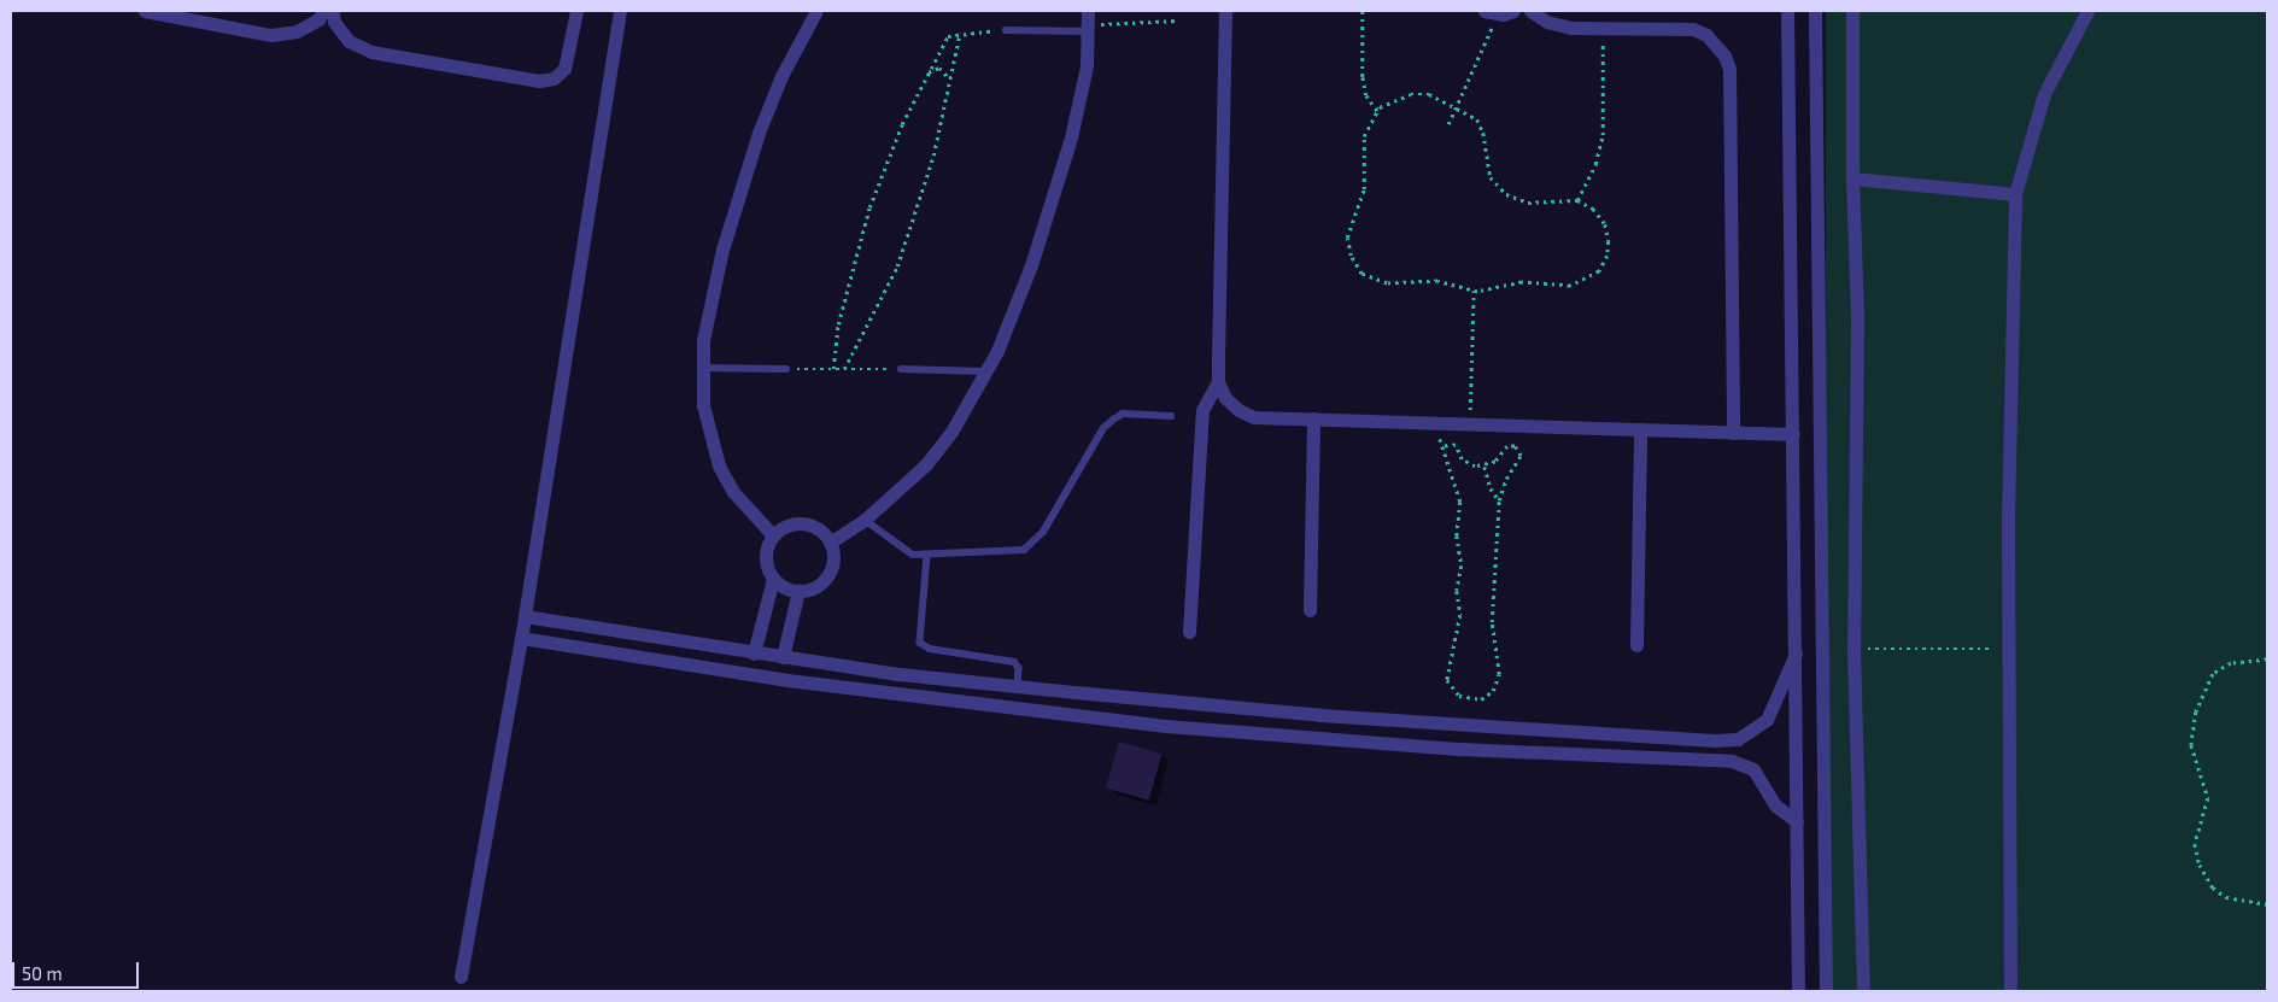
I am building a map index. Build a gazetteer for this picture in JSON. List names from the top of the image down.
{
  "scale_bar": "50 m"
}
